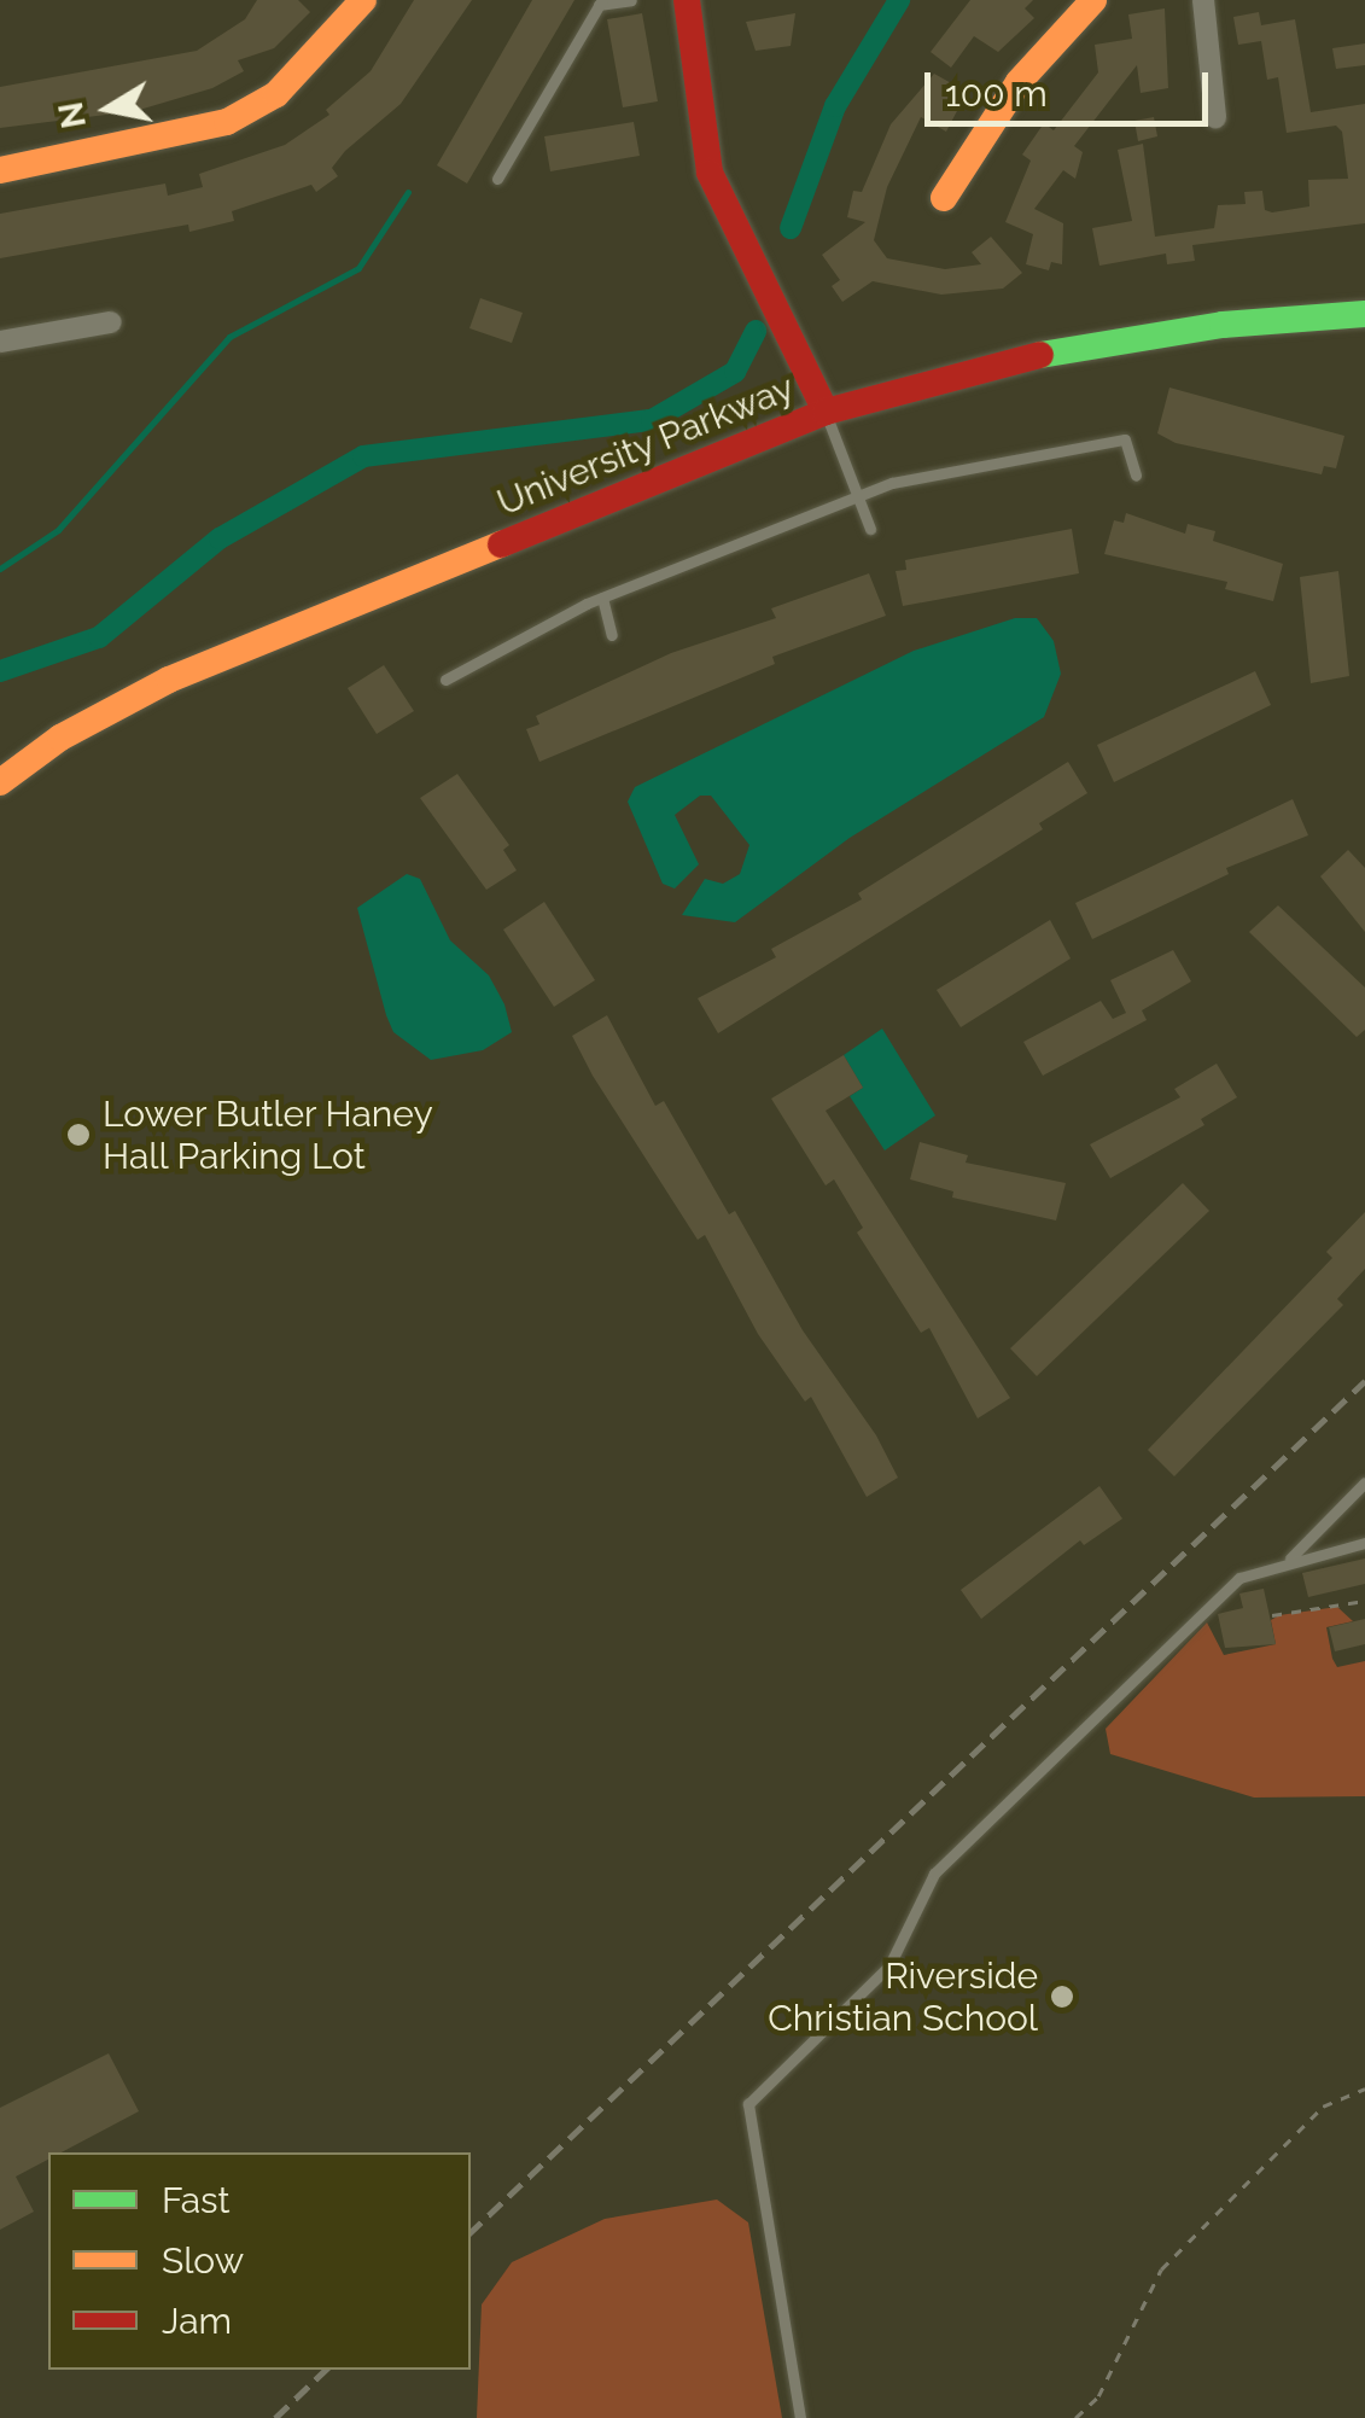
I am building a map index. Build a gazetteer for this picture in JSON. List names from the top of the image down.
{
  "streets": {
    "main road": ["University Parkway"]
  },
  "places": ["Lower Butler Haney Hall Parking Lot", "Riverside Christian School"],
  "legend": ["Fast", "Slow", "Jam"],
  "scale_bar": "100 m",
  "north": "left"
}
